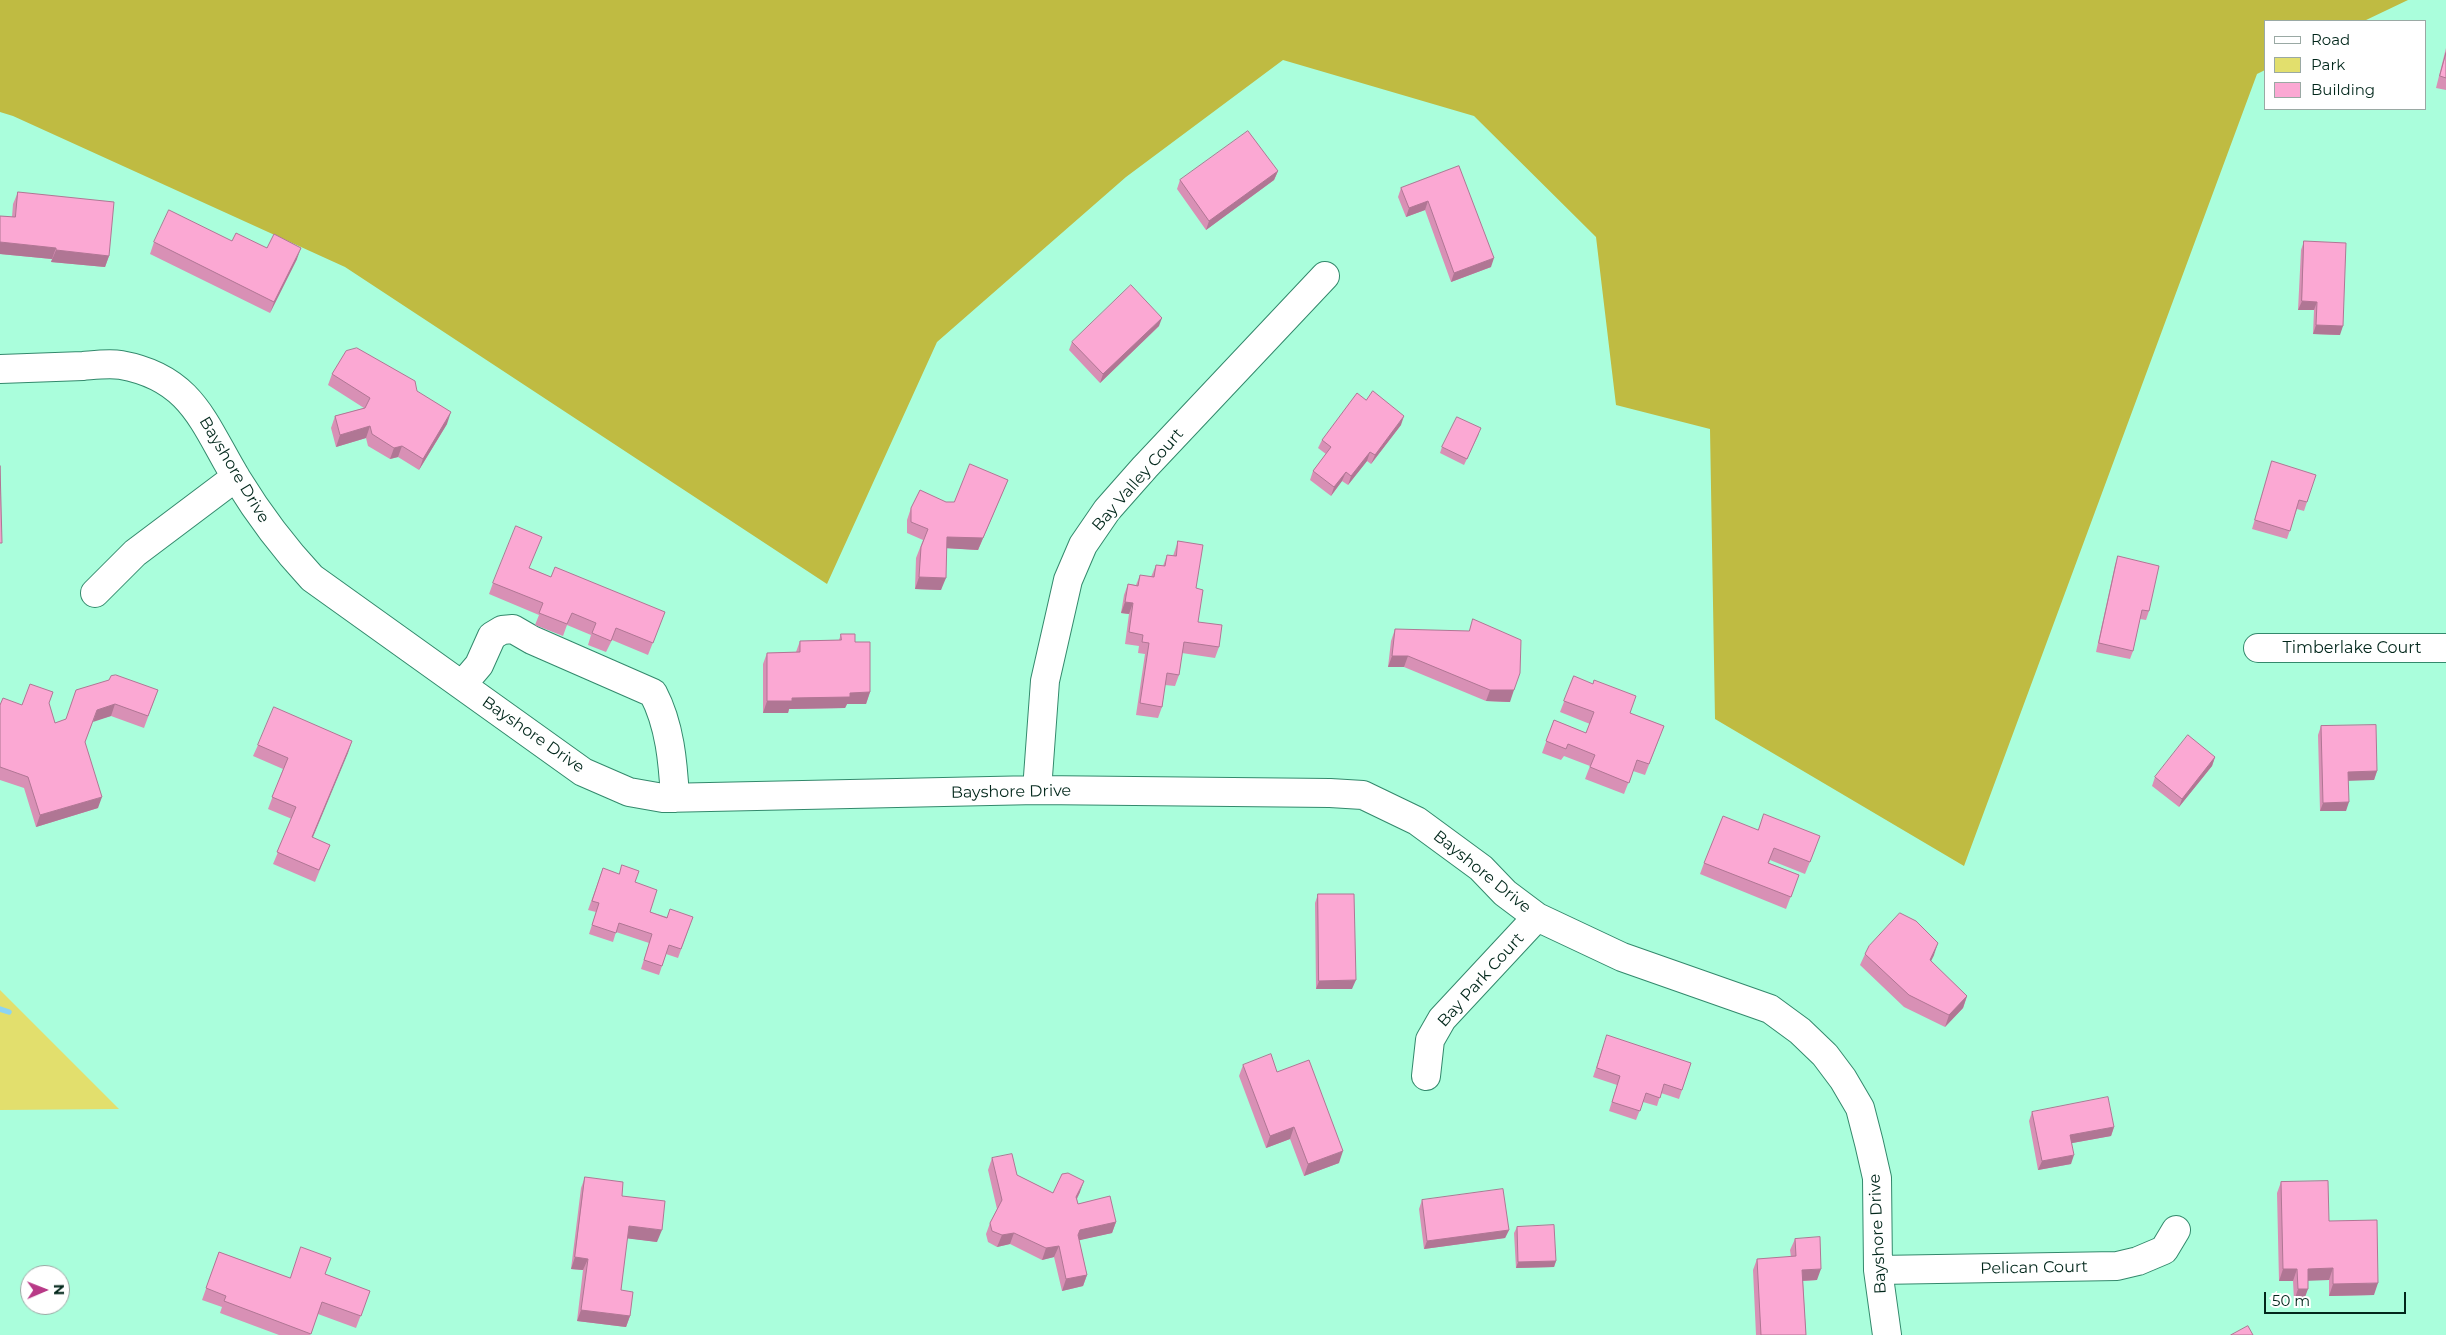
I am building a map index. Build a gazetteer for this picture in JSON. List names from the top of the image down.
{
  "streets": {
    "street": [
      "Bayshore Drive",
      "Bay Valley Court",
      "Timberlake Court",
      "Bay Park Court",
      "Pelican Court"
    ]
  },
  "crossings": [
    ["Bayshore Drive", "Bay Valley Court"],
    ["Bayshore Drive", "Bay Park Court"],
    ["Bayshore Drive", "Pelican Court"]
  ],
  "legend": ["Road", "Park", "Building"],
  "scale_bar": "50 m",
  "north": "right"
}
